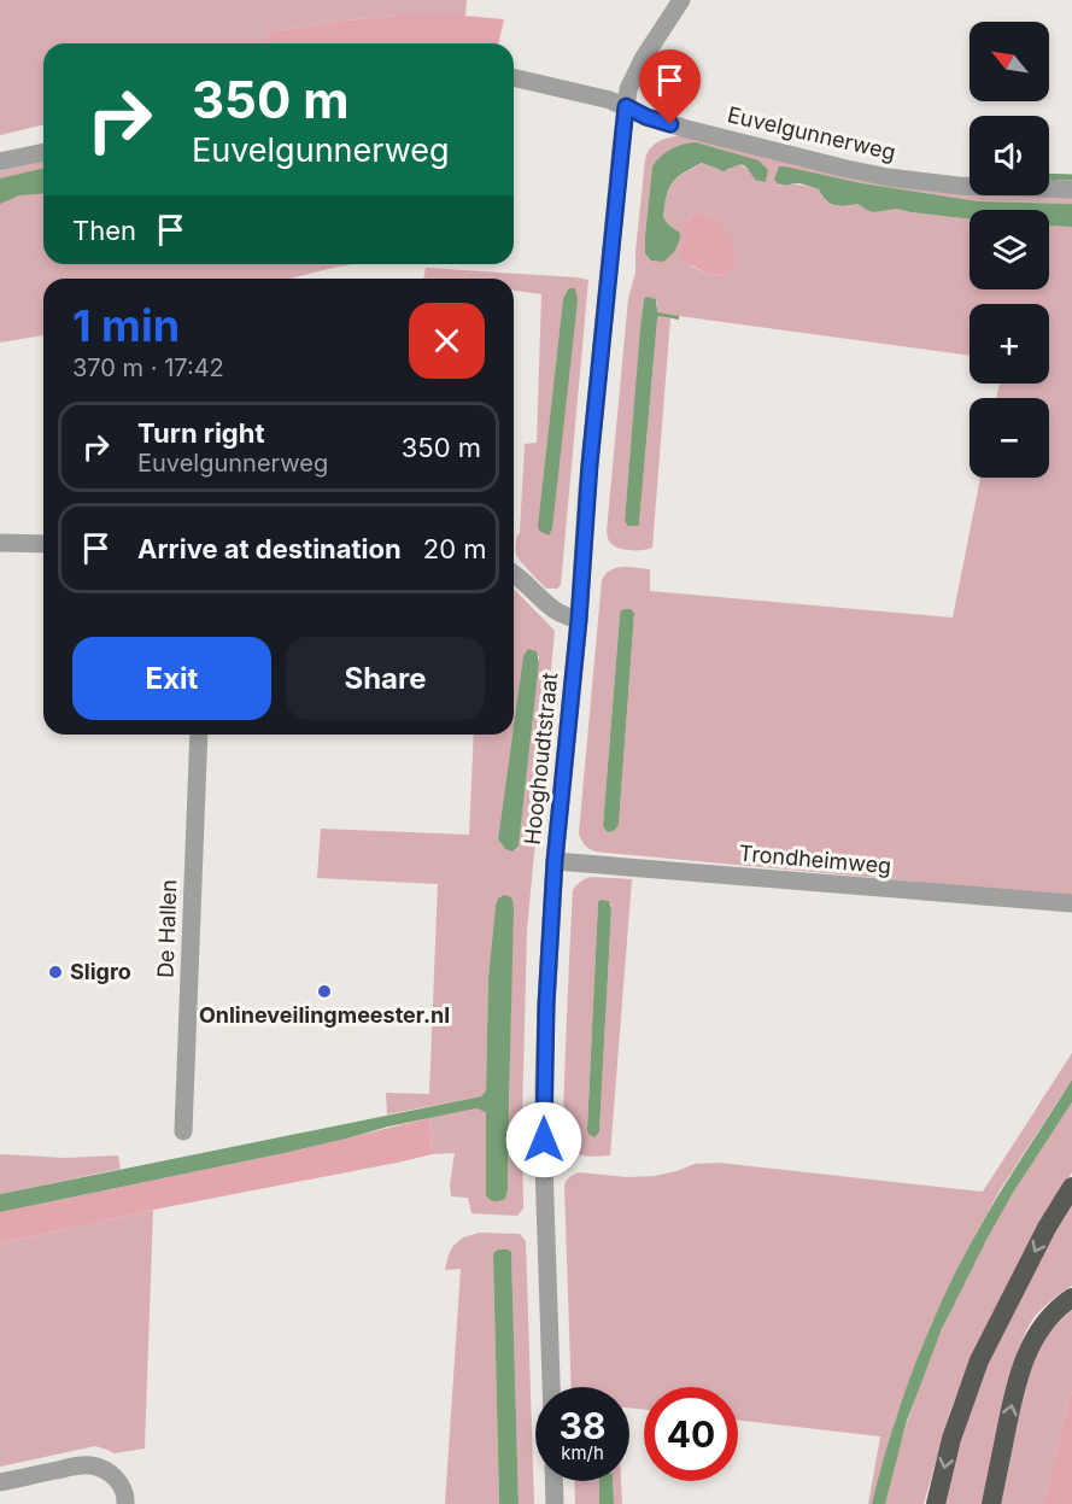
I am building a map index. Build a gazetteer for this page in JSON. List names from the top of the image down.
{
  "streets": {
    "street": [
      "Euvelgunnerweg",
      "Hooghoudtstraat",
      "Trondheimweg",
      "De Hallen"
    ]
  },
  "crossings": [
    ["Euvelgunnerweg", "Hooghoudtstraat"],
    ["Hooghoudtstraat", "Trondheimweg"]
  ],
  "places": ["Sligro", "Onlineveilingmeester.nl"],
  "north": "top left",
  "page": {
    "map_buttons": ["+", "−"],
    "turn": ["350 m", "Euvelgunnerweg"],
    "then": "Then",
    "heading": ["1 min", "370 m · 17:42"],
    "list": [
      {
        "name": "Turn right",
        "note": "Euvelgunnerweg",
        "value": "350 m"
      },
      {
        "name": "Arrive at destination",
        "value": "20 m"
      }
    ],
    "buttons": ["Exit", "Share"],
    "speed": "38 km/h",
    "limit": "40"
  }
}
